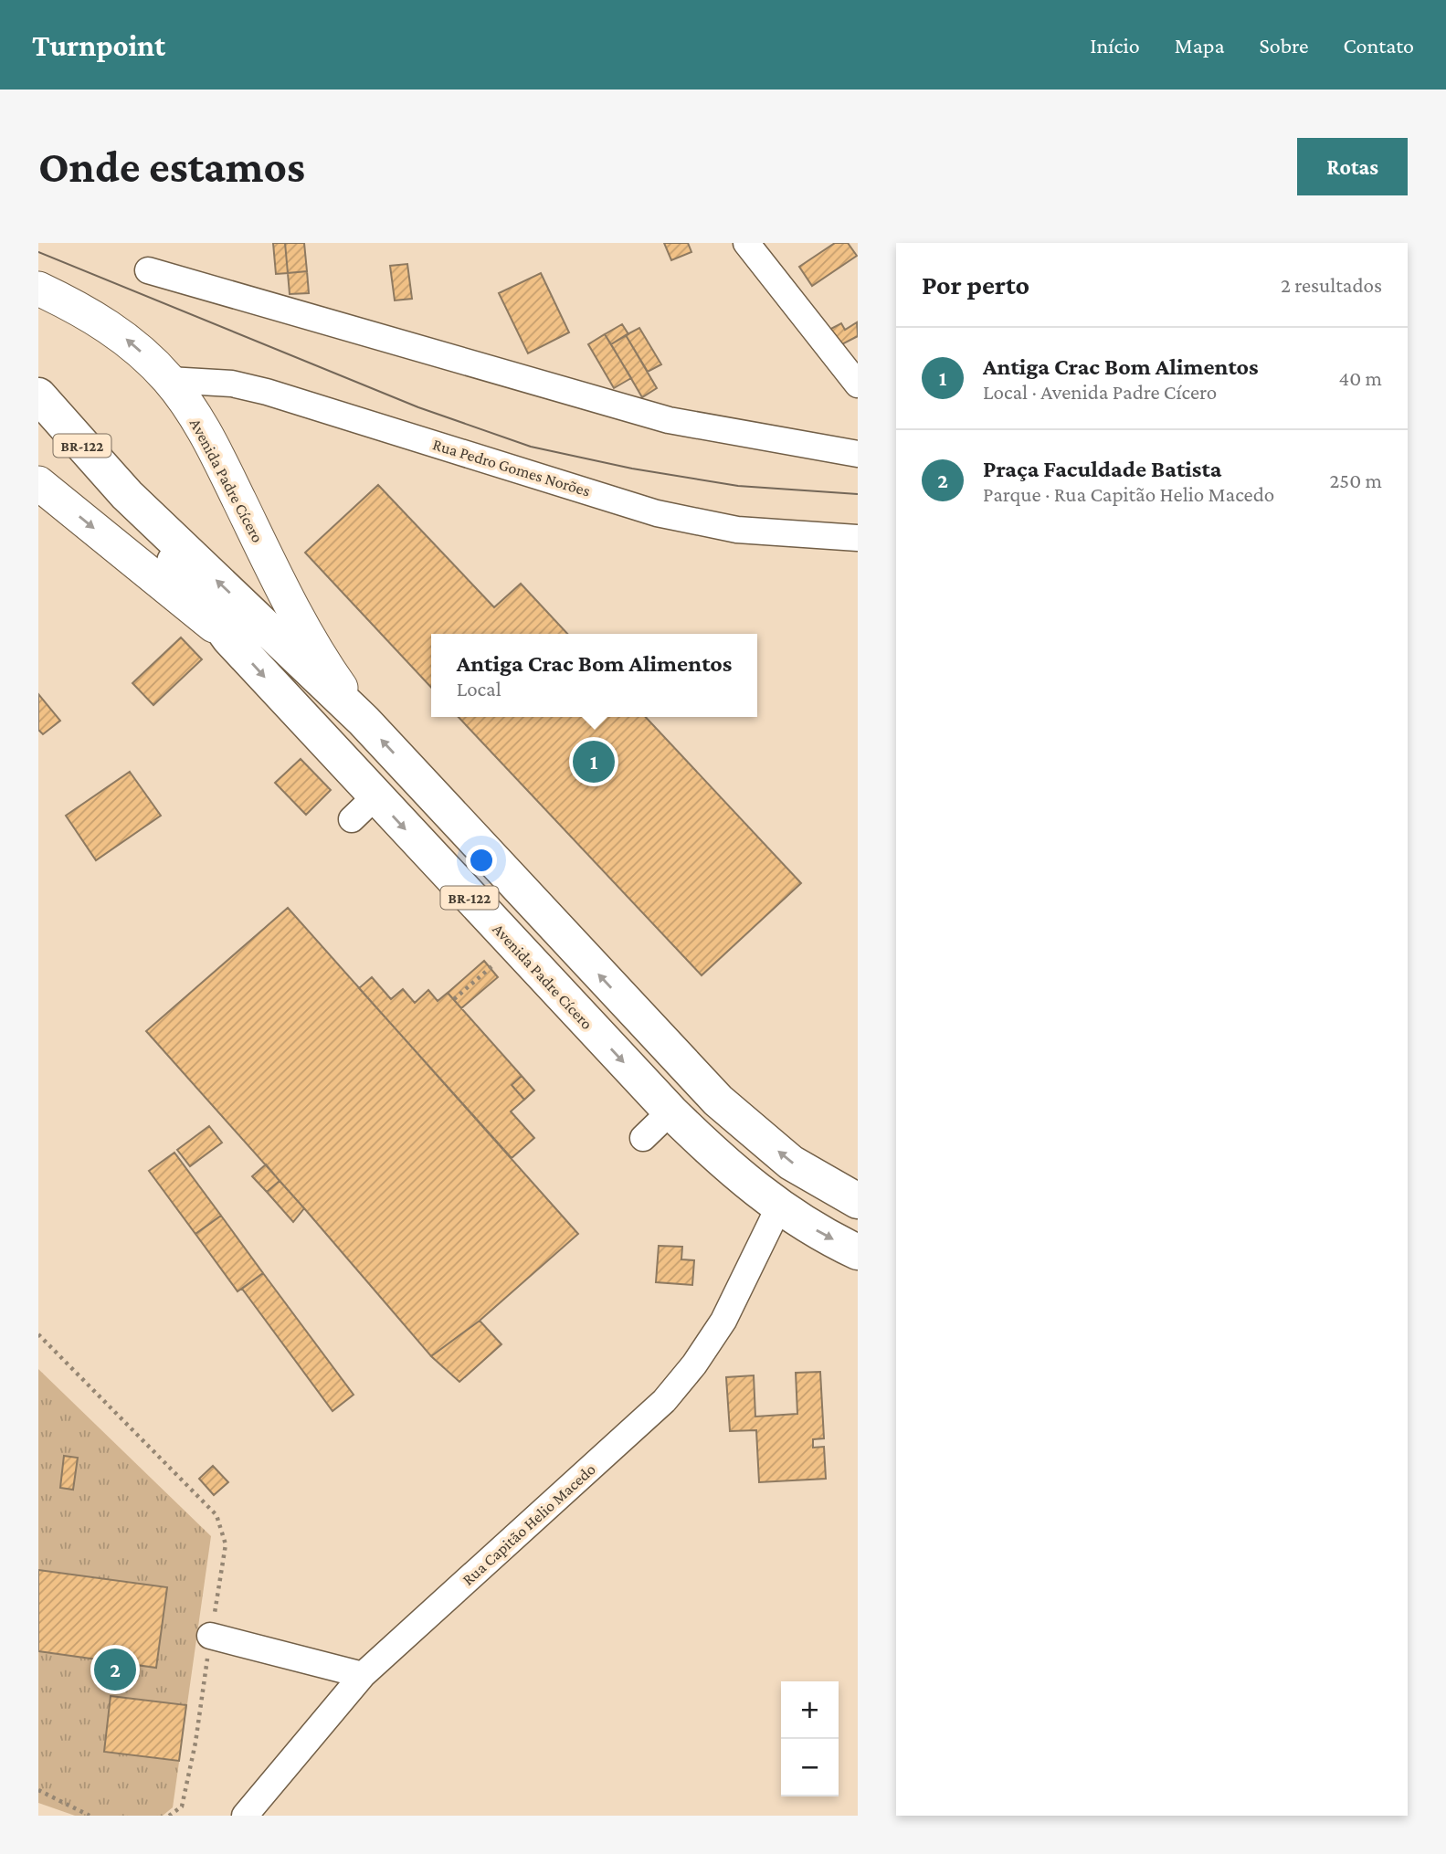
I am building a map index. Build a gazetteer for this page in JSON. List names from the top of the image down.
{
  "streets": {
    "highway": ["BR-122", "Avenida Padre Cícero"],
    "street": ["Rua Pedro Gomes Norões", "Rua Capitão Helio Macedo"]
  },
  "crossings": [
    ["Rua Pedro Gomes Norões", "Avenida Padre Cícero"],
    ["Avenida Padre Cícero", "Rua Capitão Helio Macedo"]
  ],
  "page": {
    "header": "Turnpoint",
    "nav": [
      "Início",
      "Mapa",
      "Sobre",
      "Contato"
    ],
    "buttons": "Rotas",
    "title": "Onde estamos",
    "heading": ["Por perto", "2 resultados"],
    "list": [
      {
        "mark": "1",
        "name": "Antiga Crac Bom Alimentos",
        "note": "Local · Avenida Padre Cícero",
        "value": "40 m"
      },
      {
        "mark": "2",
        "name": "Praça Faculdade Batista",
        "note": "Parque · Rua Capitão Helio Macedo",
        "value": "250 m"
      }
    ],
    "popup": ["Antiga Crac Bom Alimentos", "Local"],
    "pins": ["1", "2"],
    "map_buttons": ["+", "−"]
  }
}
